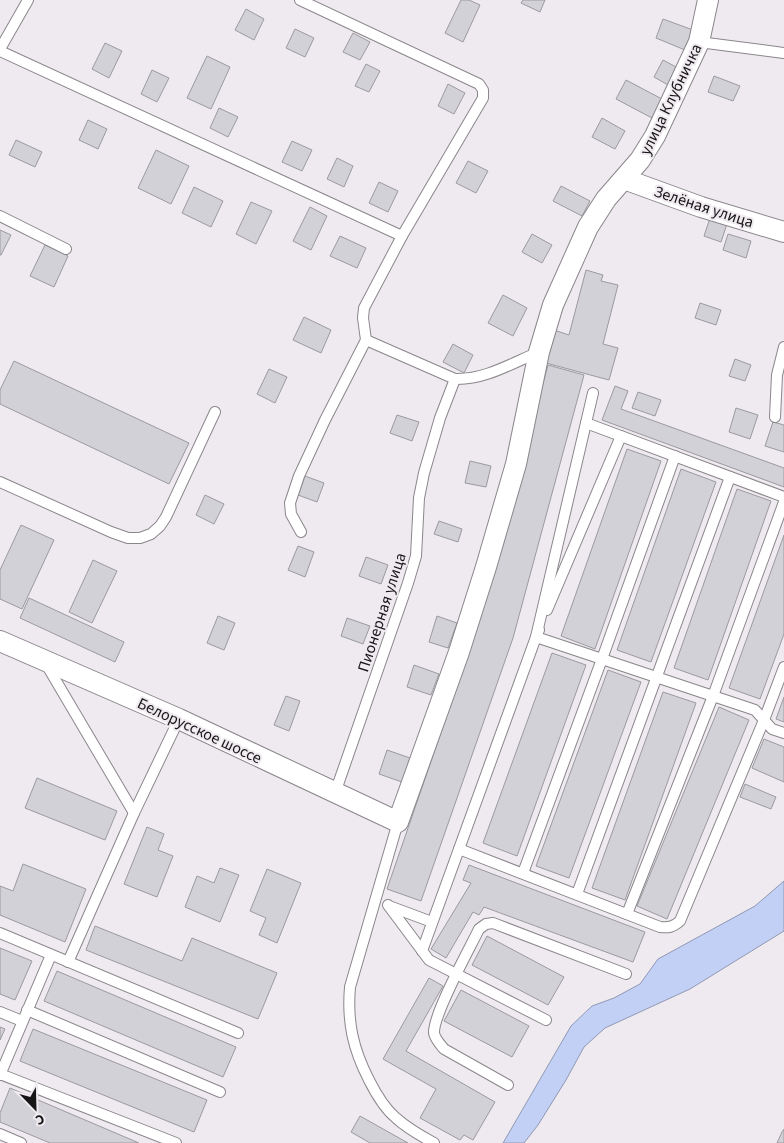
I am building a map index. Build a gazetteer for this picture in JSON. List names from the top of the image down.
{
  "streets": {
    "street": ["улица Клубничка", "Зелёная улица", "Белорусское шоссе"],
    "lane": ["Пионерная улица"]
  },
  "crossings": [
    ["улица Клубничка", "Зелёная улица"],
    ["улица Клубничка", "Белорусское шоссе"],
    ["Пионерная улица", "Белорусское шоссе"]
  ],
  "north": "bottom right"
}
